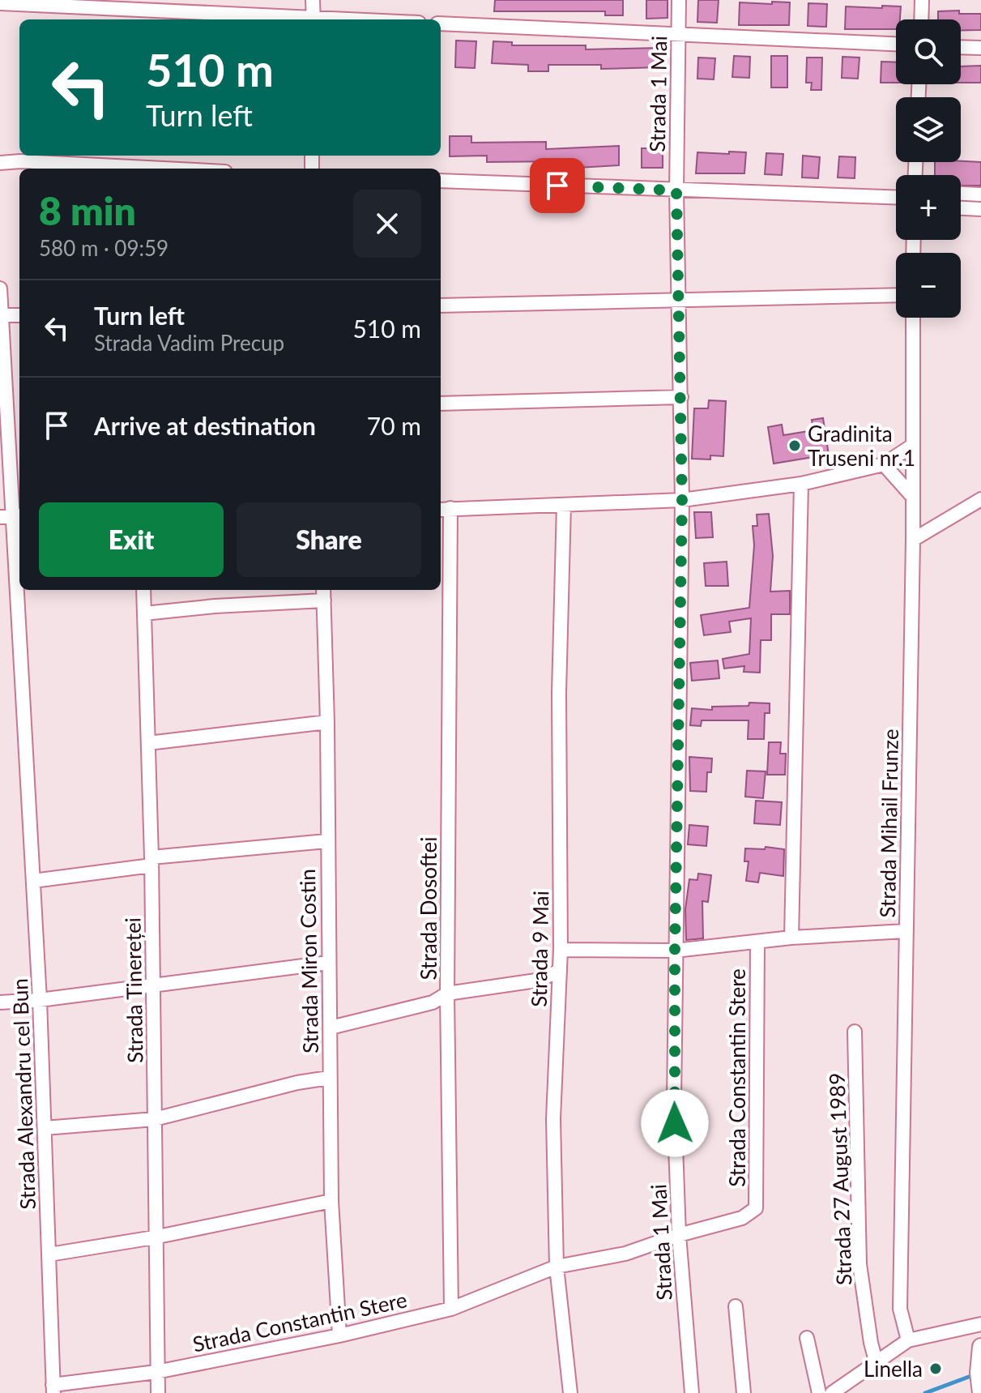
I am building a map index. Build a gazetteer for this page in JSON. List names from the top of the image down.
{
  "streets": {
    "street": [
      "Strada 1 Mai",
      "Strada Mihail Frunze",
      "Strada Dosoftei",
      "Strada 9 Mai",
      "Strada Miron Costin",
      "Strada Tinereței",
      "Strada Constantin Stere",
      "Strada Alexandru cel Bun",
      "Strada 27 August 1989"
    ]
  },
  "crossings": [
    ["Strada 1 Mai", "Strada Constantin Stere"],
    ["Strada Mihail Frunze", "Strada Constantin Stere"],
    ["Strada Dosoftei", "Strada Constantin Stere"],
    ["Strada 9 Mai", "Strada Constantin Stere"],
    ["Strada Miron Costin", "Strada Constantin Stere"],
    ["Strada Tinereței", "Strada Constantin Stere"],
    ["Strada Constantin Stere", "Strada Alexandru cel Bun"]
  ],
  "places": ["Gradinita Truseni nr.1", "Linella"],
  "page": {
    "map_buttons": ["+", "−"],
    "turn": ["510 m", "Turn left"],
    "heading": ["8 min", "580 m · 09:59"],
    "list": [
      {
        "name": "Turn left",
        "note": "Strada Vadim Precup",
        "value": "510 m"
      },
      {
        "name": "Arrive at destination",
        "value": "70 m"
      }
    ],
    "buttons": ["Exit", "Share"]
  }
}
